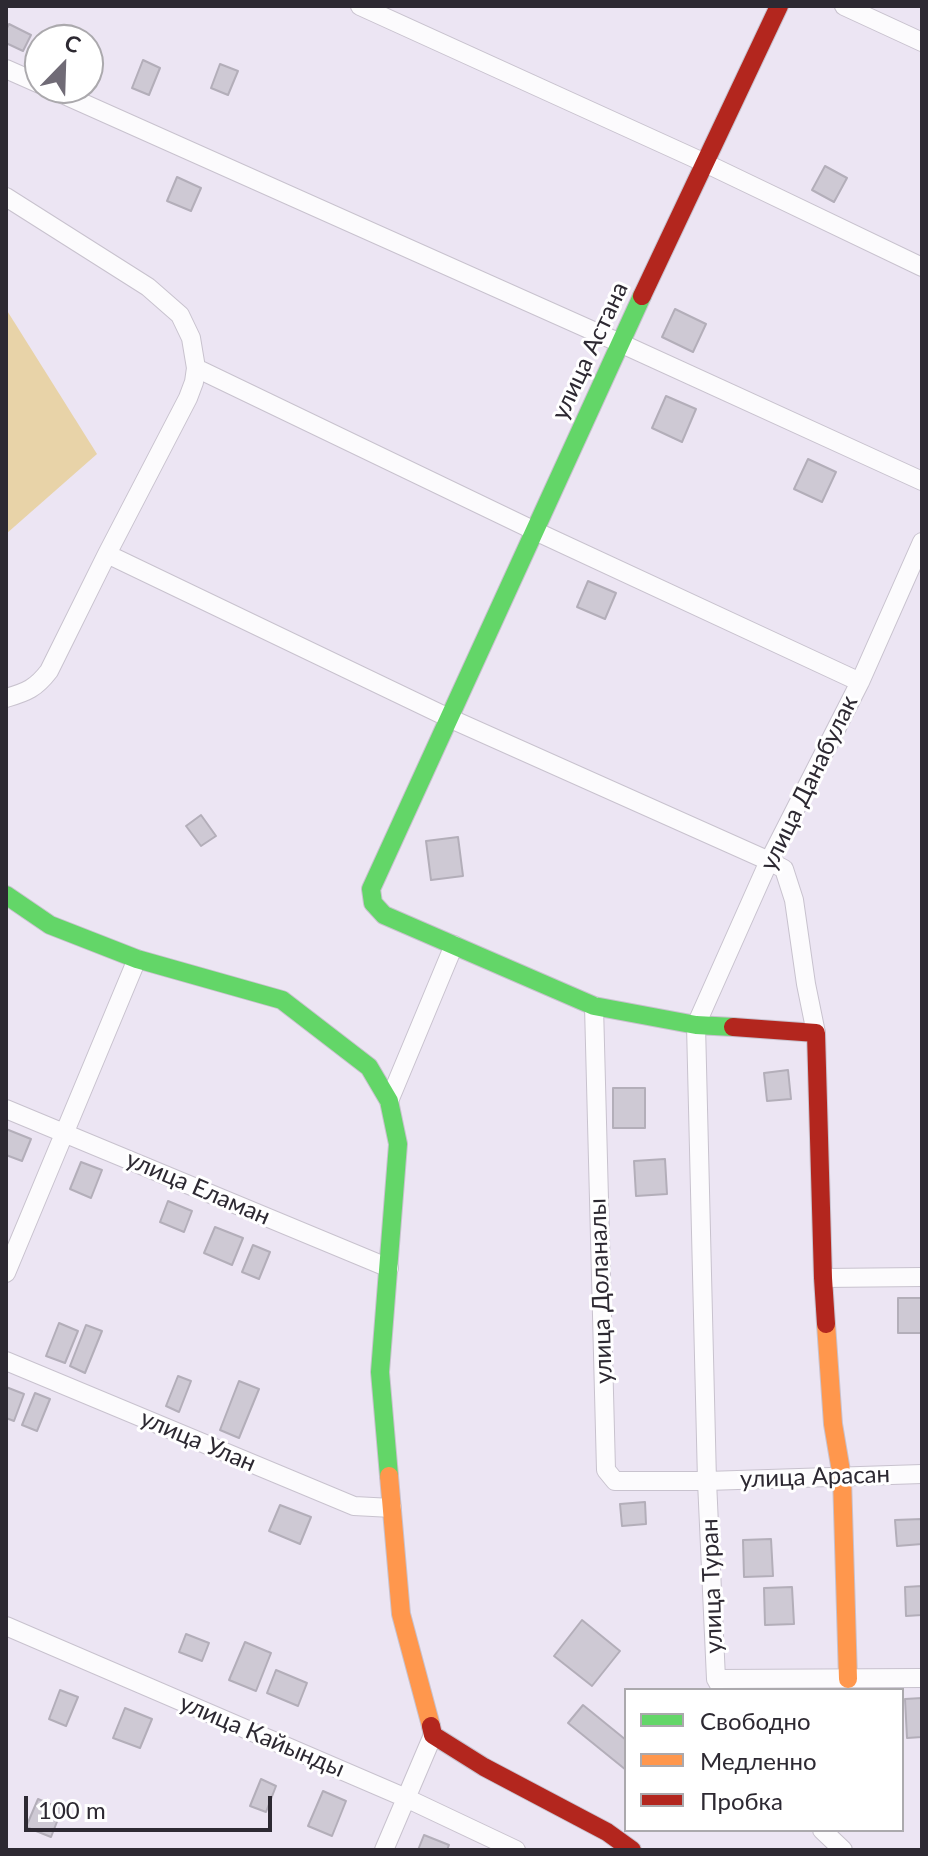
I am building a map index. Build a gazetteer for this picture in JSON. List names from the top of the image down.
{
  "streets": {
    "street": [
      "улица Астана",
      "улица Данабулак",
      "улица Еламан",
      "улица Доланалы",
      "улица Улан",
      "улица Арасан",
      "улица Туран",
      "улица Кайынды"
    ]
  },
  "crossings": [
    ["улица Данабулак", "улица Туран"],
    ["улица Доланалы", "улица Арасан"],
    ["улица Доланалы", "улица Туран"],
    ["улица Арасан", "улица Туран"]
  ],
  "legend": ["Свободно", "Медленно", "Пробка"],
  "scale_bar": "100 m",
  "north": "top right"
}
